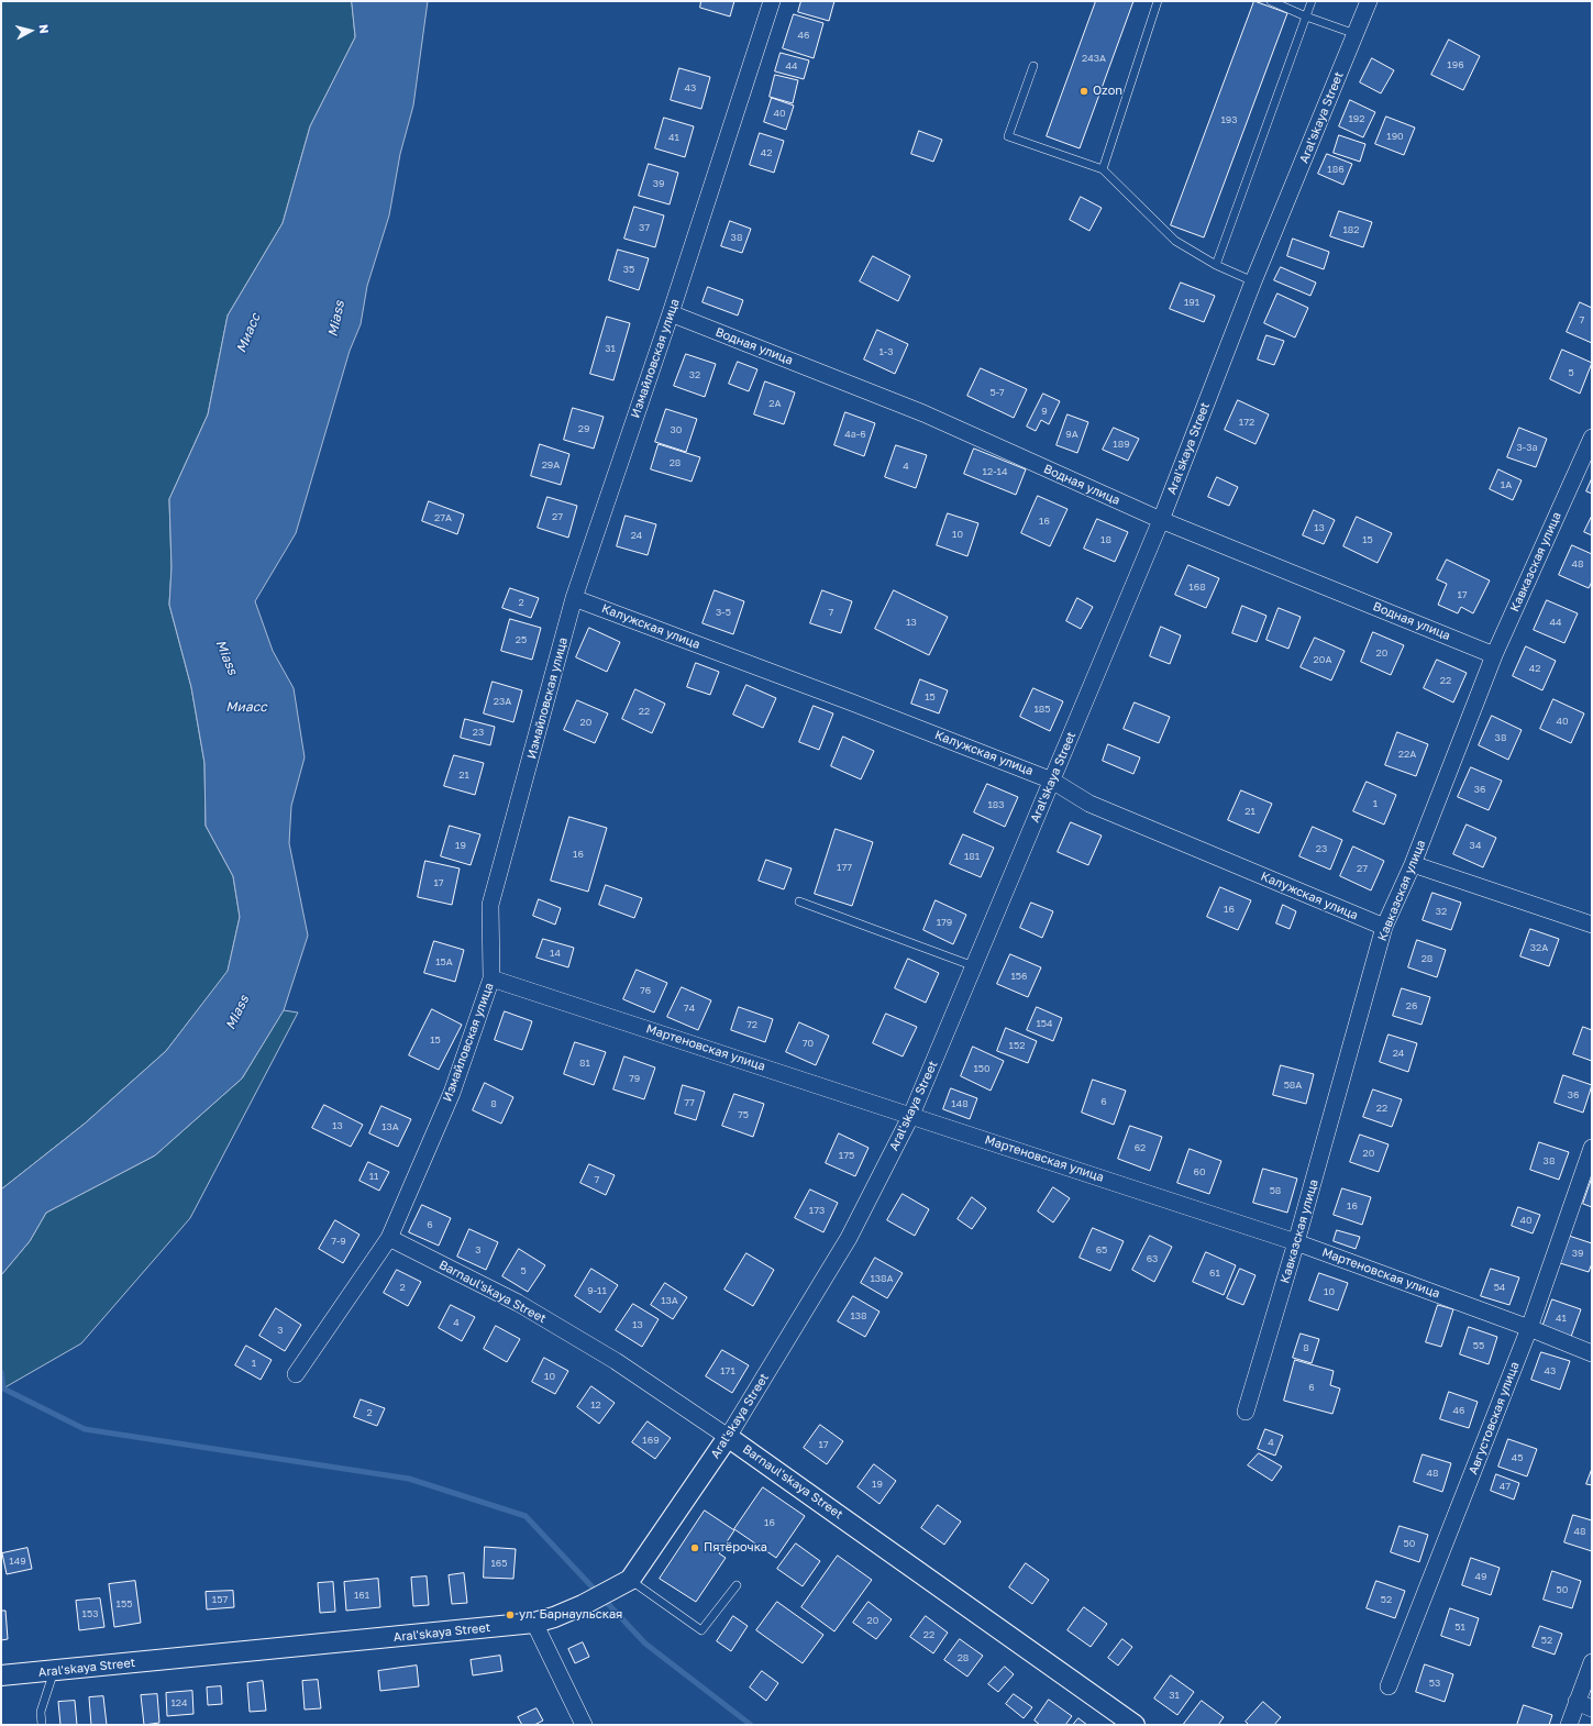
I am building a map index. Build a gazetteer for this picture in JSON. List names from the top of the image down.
{
  "streets": {
    "street": [
      "Aral'skaya Street",
      "Водная улица",
      "Измайловская улица",
      "Кавказская улица",
      "Калужская улица",
      "Мартеновская улица",
      "Barnaul'skaya Street",
      "Августовская улица"
    ]
  },
  "crossings": [
    ["Aral'skaya Street", "Водная улица"],
    ["Aral'skaya Street", "Калужская улица"],
    ["Aral'skaya Street", "Мартеновская улица"],
    ["Aral'skaya Street", "Barnaul'skaya Street"],
    ["Водная улица", "Измайловская улица"],
    ["Водная улица", "Кавказская улица"],
    ["Измайловская улица", "Калужская улица"],
    ["Измайловская улица", "Мартеновская улица"],
    ["Измайловская улица", "Barnaul'skaya Street"],
    ["Кавказская улица", "Калужская улица"],
    ["Кавказская улица", "Мартеновская улица"],
    ["Мартеновская улица", "Августовская улица"]
  ],
  "water": ["Miass", "Миасс"],
  "places": ["Ozon", "Пятёрочка", "ул. Барнаульская"],
  "house_numbers": [
    "46",
    "243А",
    "196",
    "44",
    "43",
    "40",
    "192",
    "193",
    "190",
    "41",
    "42",
    "186",
    "39",
    "37",
    "182",
    "38",
    "35",
    "191",
    "7",
    "31",
    "1-3",
    "5",
    "32",
    "5-7",
    "2А",
    "9",
    "172",
    "29",
    "30",
    "4а-6",
    "9А",
    "189",
    "3-3а",
    "28",
    "29А",
    "4",
    "12-14",
    "1А",
    "27",
    "27А",
    "16",
    "13",
    "10",
    "24",
    "18",
    "15",
    "48",
    "168",
    "17",
    "2",
    "3-5",
    "7",
    "13",
    "44",
    "25",
    "20",
    "20А",
    "42",
    "22",
    "15",
    "23А",
    "185",
    "22",
    "40",
    "20",
    "23",
    "38",
    "22А",
    "21",
    "36",
    "1",
    "183",
    "21",
    "19",
    "34",
    "23",
    "16",
    "181",
    "177",
    "27",
    "17",
    "16",
    "32",
    "179",
    "32А",
    "14",
    "28",
    "15А",
    "156",
    "76",
    "26",
    "74",
    "154",
    "72",
    "15",
    "70",
    "152",
    "24",
    "81",
    "150",
    "79",
    "58А",
    "36",
    "6",
    "77",
    "8",
    "148",
    "22",
    "75",
    "13",
    "13А",
    "62",
    "20",
    "175",
    "38",
    "60",
    "11",
    "7",
    "58",
    "16",
    "173",
    "40",
    "6",
    "7-9",
    "3",
    "65",
    "39",
    "63",
    "5",
    "61",
    "138А",
    "2",
    "54",
    "9-11",
    "10",
    "13А",
    "138",
    "41",
    "4",
    "13",
    "3",
    "55",
    "8",
    "1",
    "171",
    "43",
    "10",
    "6",
    "12",
    "46",
    "2",
    "169",
    "4",
    "17",
    "45",
    "48",
    "19",
    "47",
    "16",
    "48",
    "50",
    "149",
    "165",
    "49",
    "50",
    "161",
    "157",
    "52",
    "155",
    "153",
    "20",
    "51",
    "22",
    "52",
    "28",
    "53",
    "31",
    "124"
  ],
  "north": "right"
}
